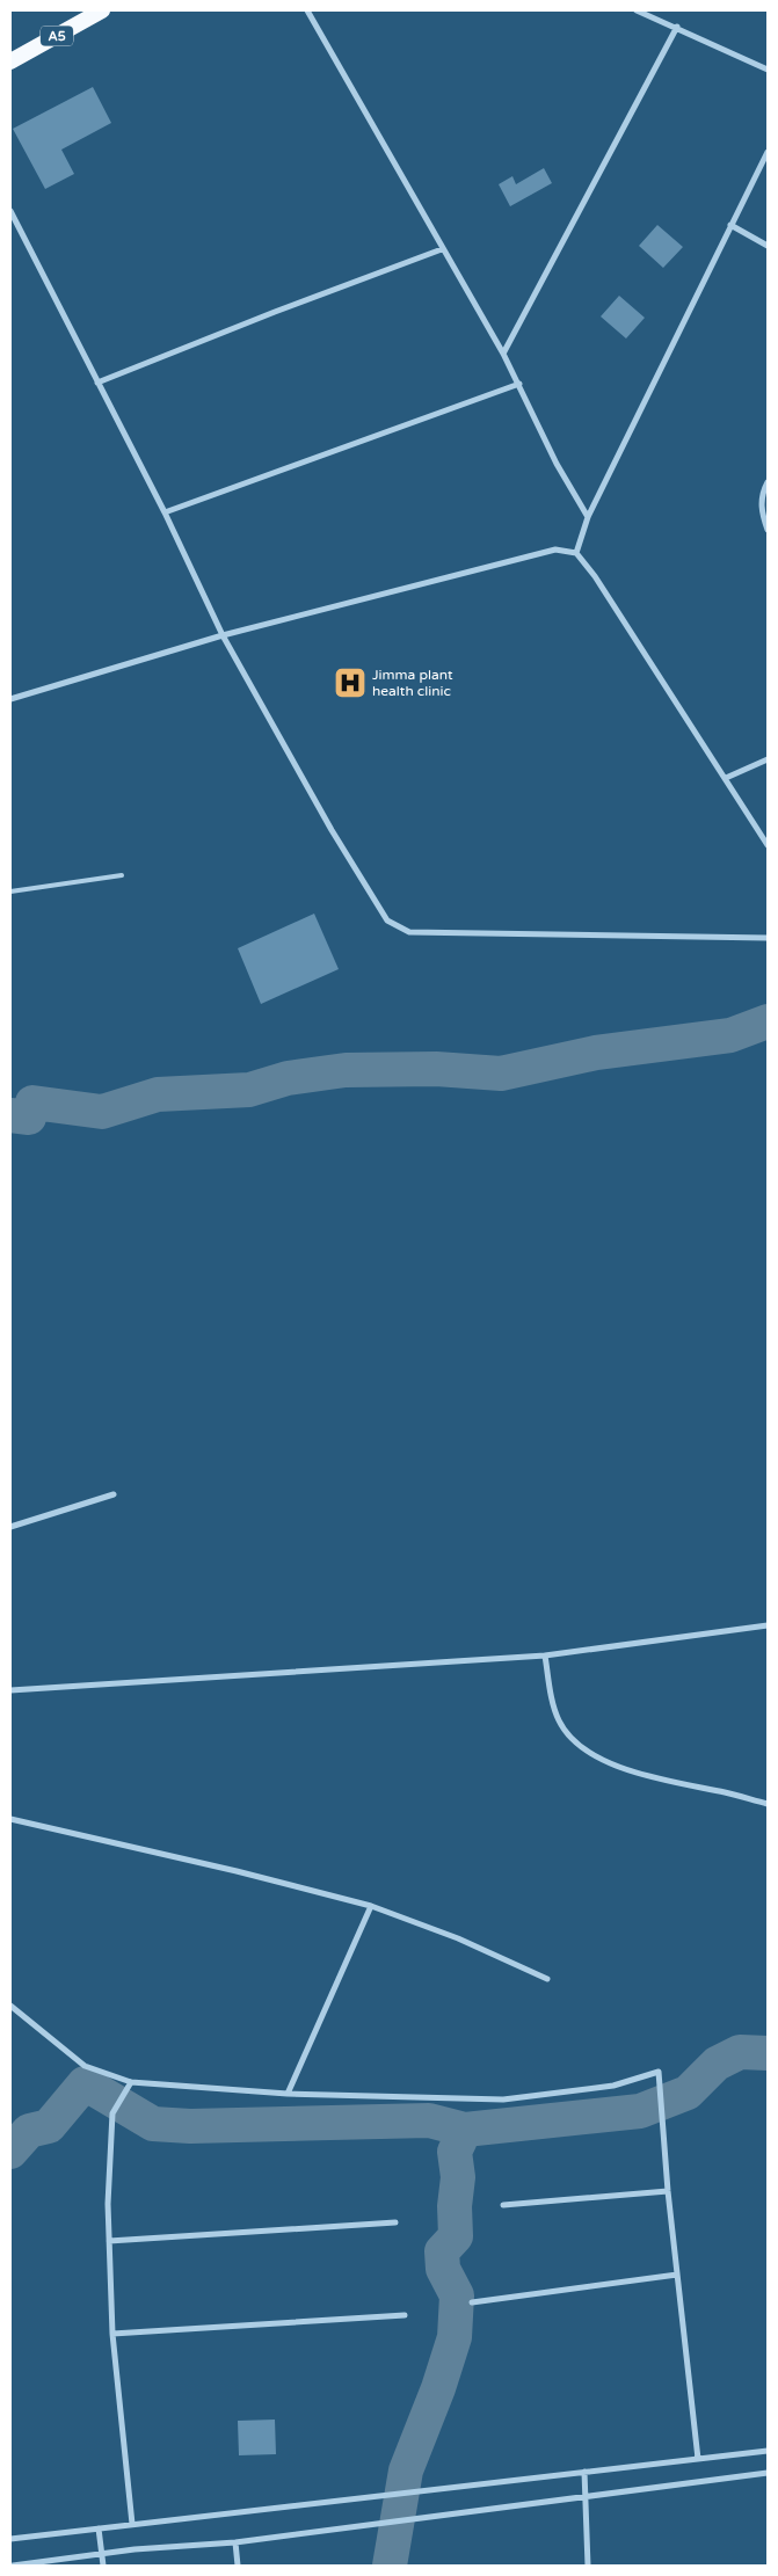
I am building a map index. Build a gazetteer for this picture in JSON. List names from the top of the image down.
{
  "streets": {
    "highway": ["A5"]
  },
  "places": {
    "hospital": ["Jimma plant health clinic"]
  }
}
